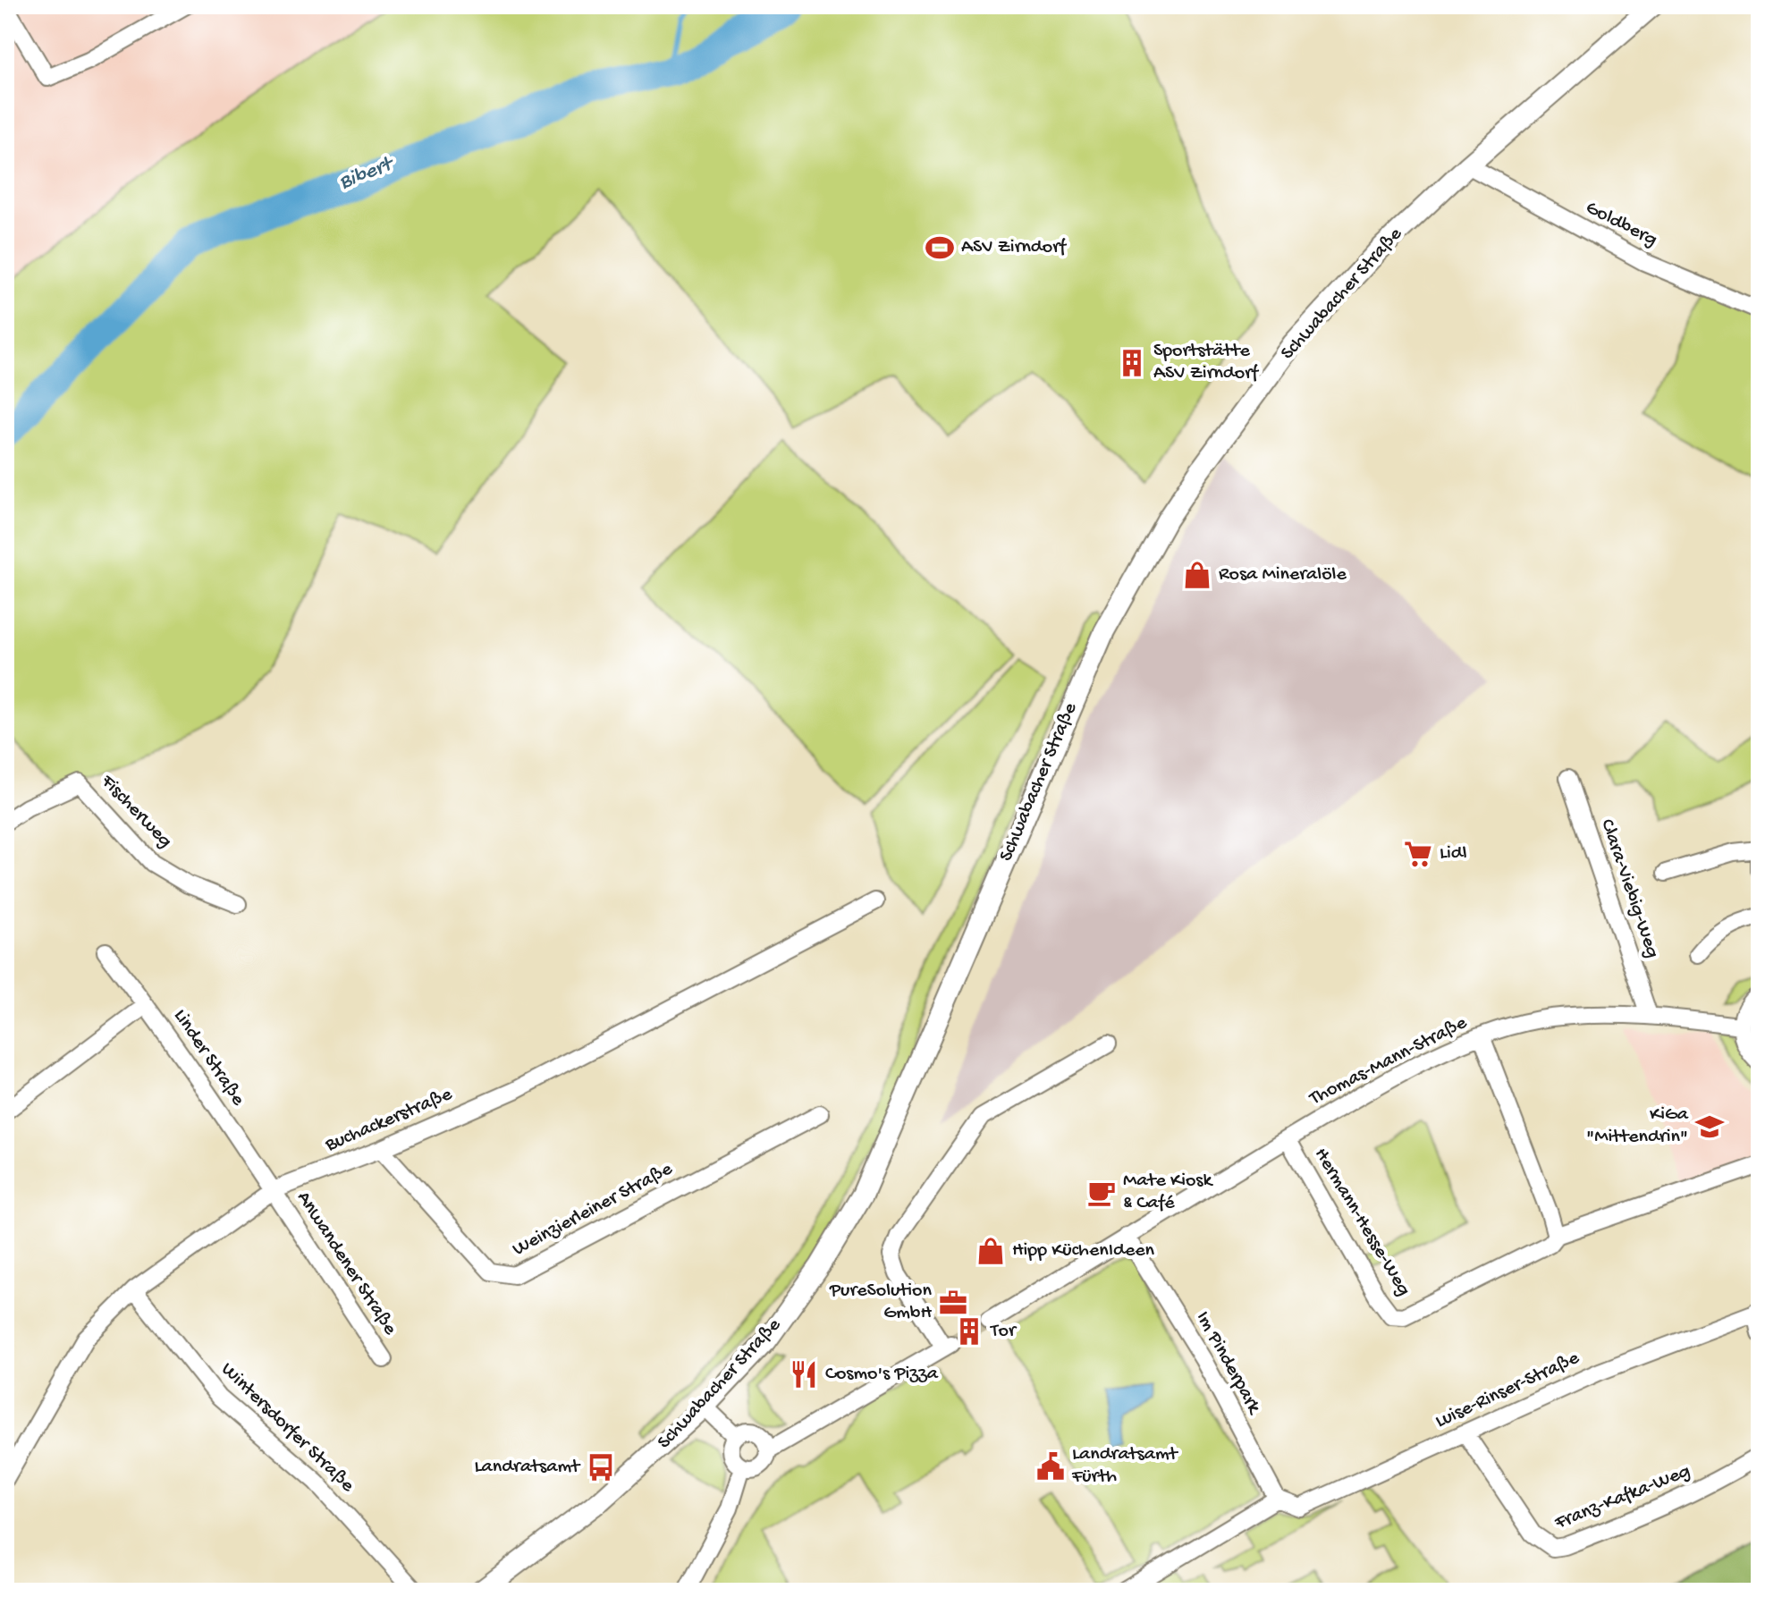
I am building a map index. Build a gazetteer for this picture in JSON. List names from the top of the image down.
{
  "streets": {
    "street": [
      "Goldberg",
      "Schwabacher Straße",
      "Fischerweg",
      "Clara-Viebig-Weg",
      "Linder Straße",
      "Thomas-Mann-Straße",
      "Buchackerstraße",
      "Weinzierleiner Straße",
      "Hermann-Hesse-Weg",
      "Anwandener Straße",
      "Im Pinderpark",
      "Luise-Rinser-Straße",
      "Wintersdorfer Straße",
      "Franz-Kafka-Weg"
    ]
  },
  "crossings": [
    ["Goldberg", "Schwabacher Straße"],
    ["Clara-Viebig-Weg", "Thomas-Mann-Straße"],
    ["Linder Straße", "Buchackerstraße"],
    ["Linder Straße", "Anwandener Straße"],
    ["Thomas-Mann-Straße", "Hermann-Hesse-Weg"],
    ["Thomas-Mann-Straße", "Im Pinderpark"],
    ["Buchackerstraße", "Weinzierleiner Straße"],
    ["Buchackerstraße", "Anwandener Straße"],
    ["Buchackerstraße", "Wintersdorfer Straße"],
    ["Im Pinderpark", "Luise-Rinser-Straße"],
    ["Luise-Rinser-Straße", "Franz-Kafka-Weg"]
  ],
  "water": ["Bibert"],
  "places": {
    "sports": ["ASV Zirndorf"],
    "building": ["Sportstätte ASV Zirndorf", "Tor"],
    "shop": ["Rosa Mineralöle", "Hipp KüchenIdeen"],
    "supermarket": ["Lidl"],
    "school or university": ["KiGa \"Mittendrin\""],
    "cafe": ["Mate Kiosk & Café"],
    "office": ["PureSolution GmbH"],
    "restaurant": ["Cosmo's Pizza"],
    "public building": ["Landratsamt Fürth"],
    "bus stop": ["Landratsamt"]
  }
}
